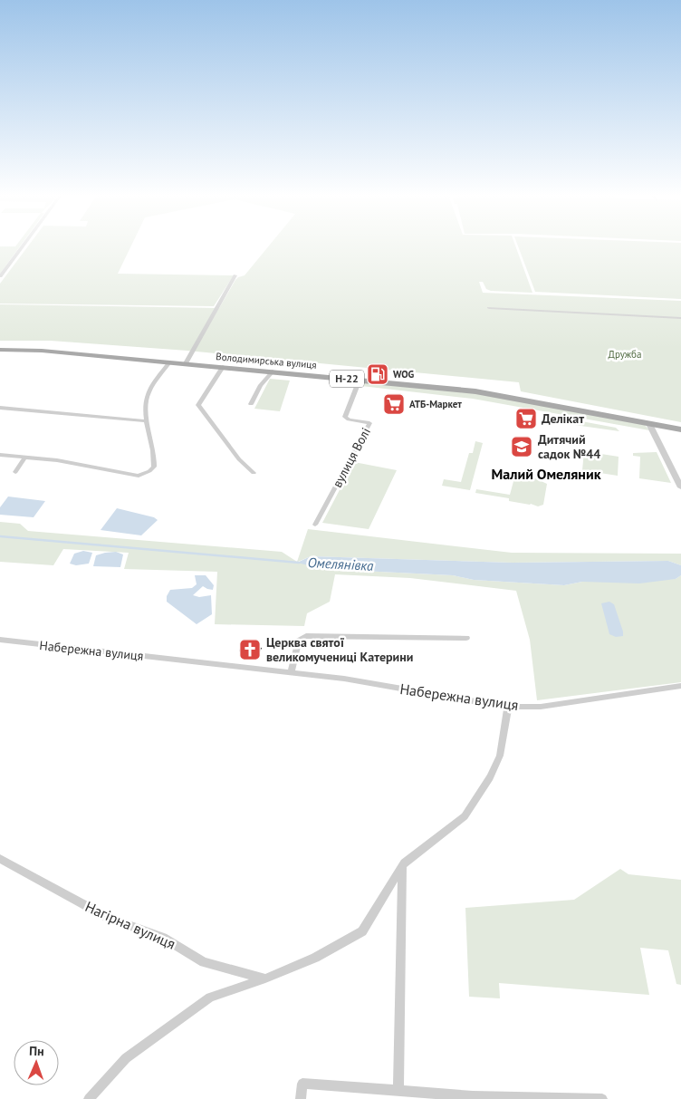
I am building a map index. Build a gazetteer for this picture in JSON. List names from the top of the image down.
{
  "streets": {
    "main road": ["Володимирська вулиця", "Н-22"],
    "street": ["вулиця Волі", "Набережна вулиця", "Нагірна вулиця"]
  },
  "crossings": [
    ["Володимирська вулиця", "вулиця Волі"]
  ],
  "districts": ["Малий Омеляник"],
  "water": ["Омелянівка"],
  "parks": ["Дружба"],
  "places": {
    "fuel station": ["WOG"],
    "supermarket": ["АТБ-Маркет", "Делікат"],
    "school or university": ["Дитячий садок №44"],
    "church": ["Церква святої великомучениці Катерини"]
  },
  "north": "top"
}
